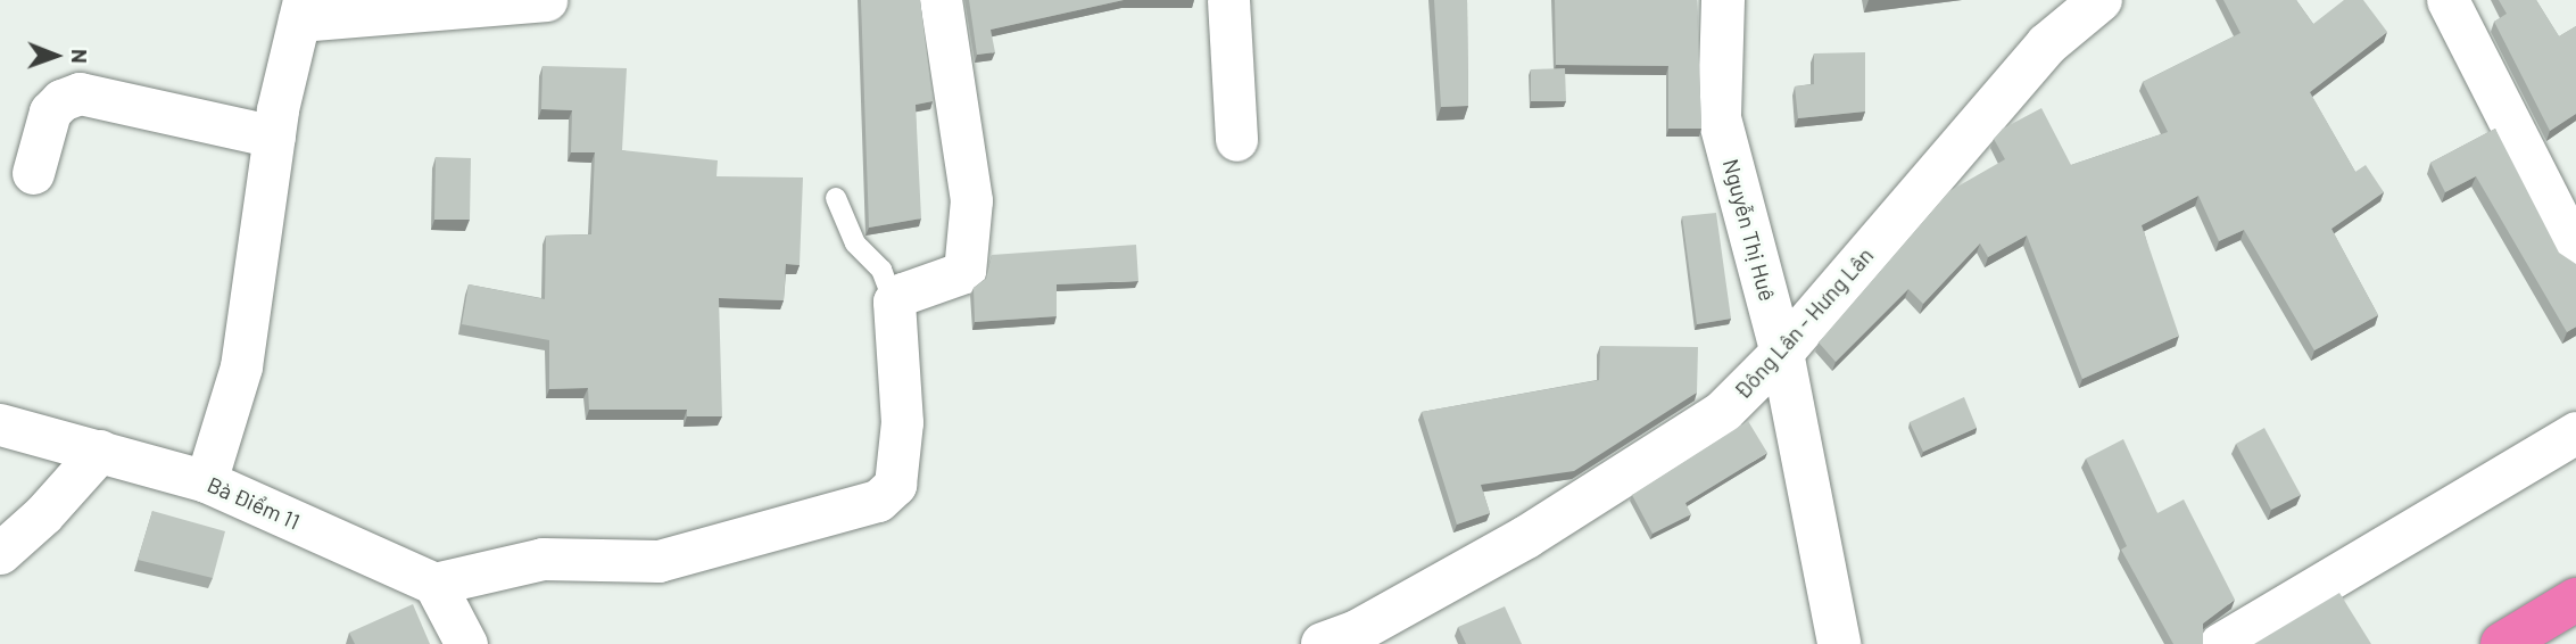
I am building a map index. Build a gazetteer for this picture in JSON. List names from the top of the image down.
{
  "streets": {
    "street": ["Nguyễn Thị Huê", "Đông Lân - Hưng Lân", "Bà Điểm 11"]
  },
  "crossings": [
    ["Nguyễn Thị Huê", "Đông Lân - Hưng Lân"]
  ],
  "north": "right"
}
